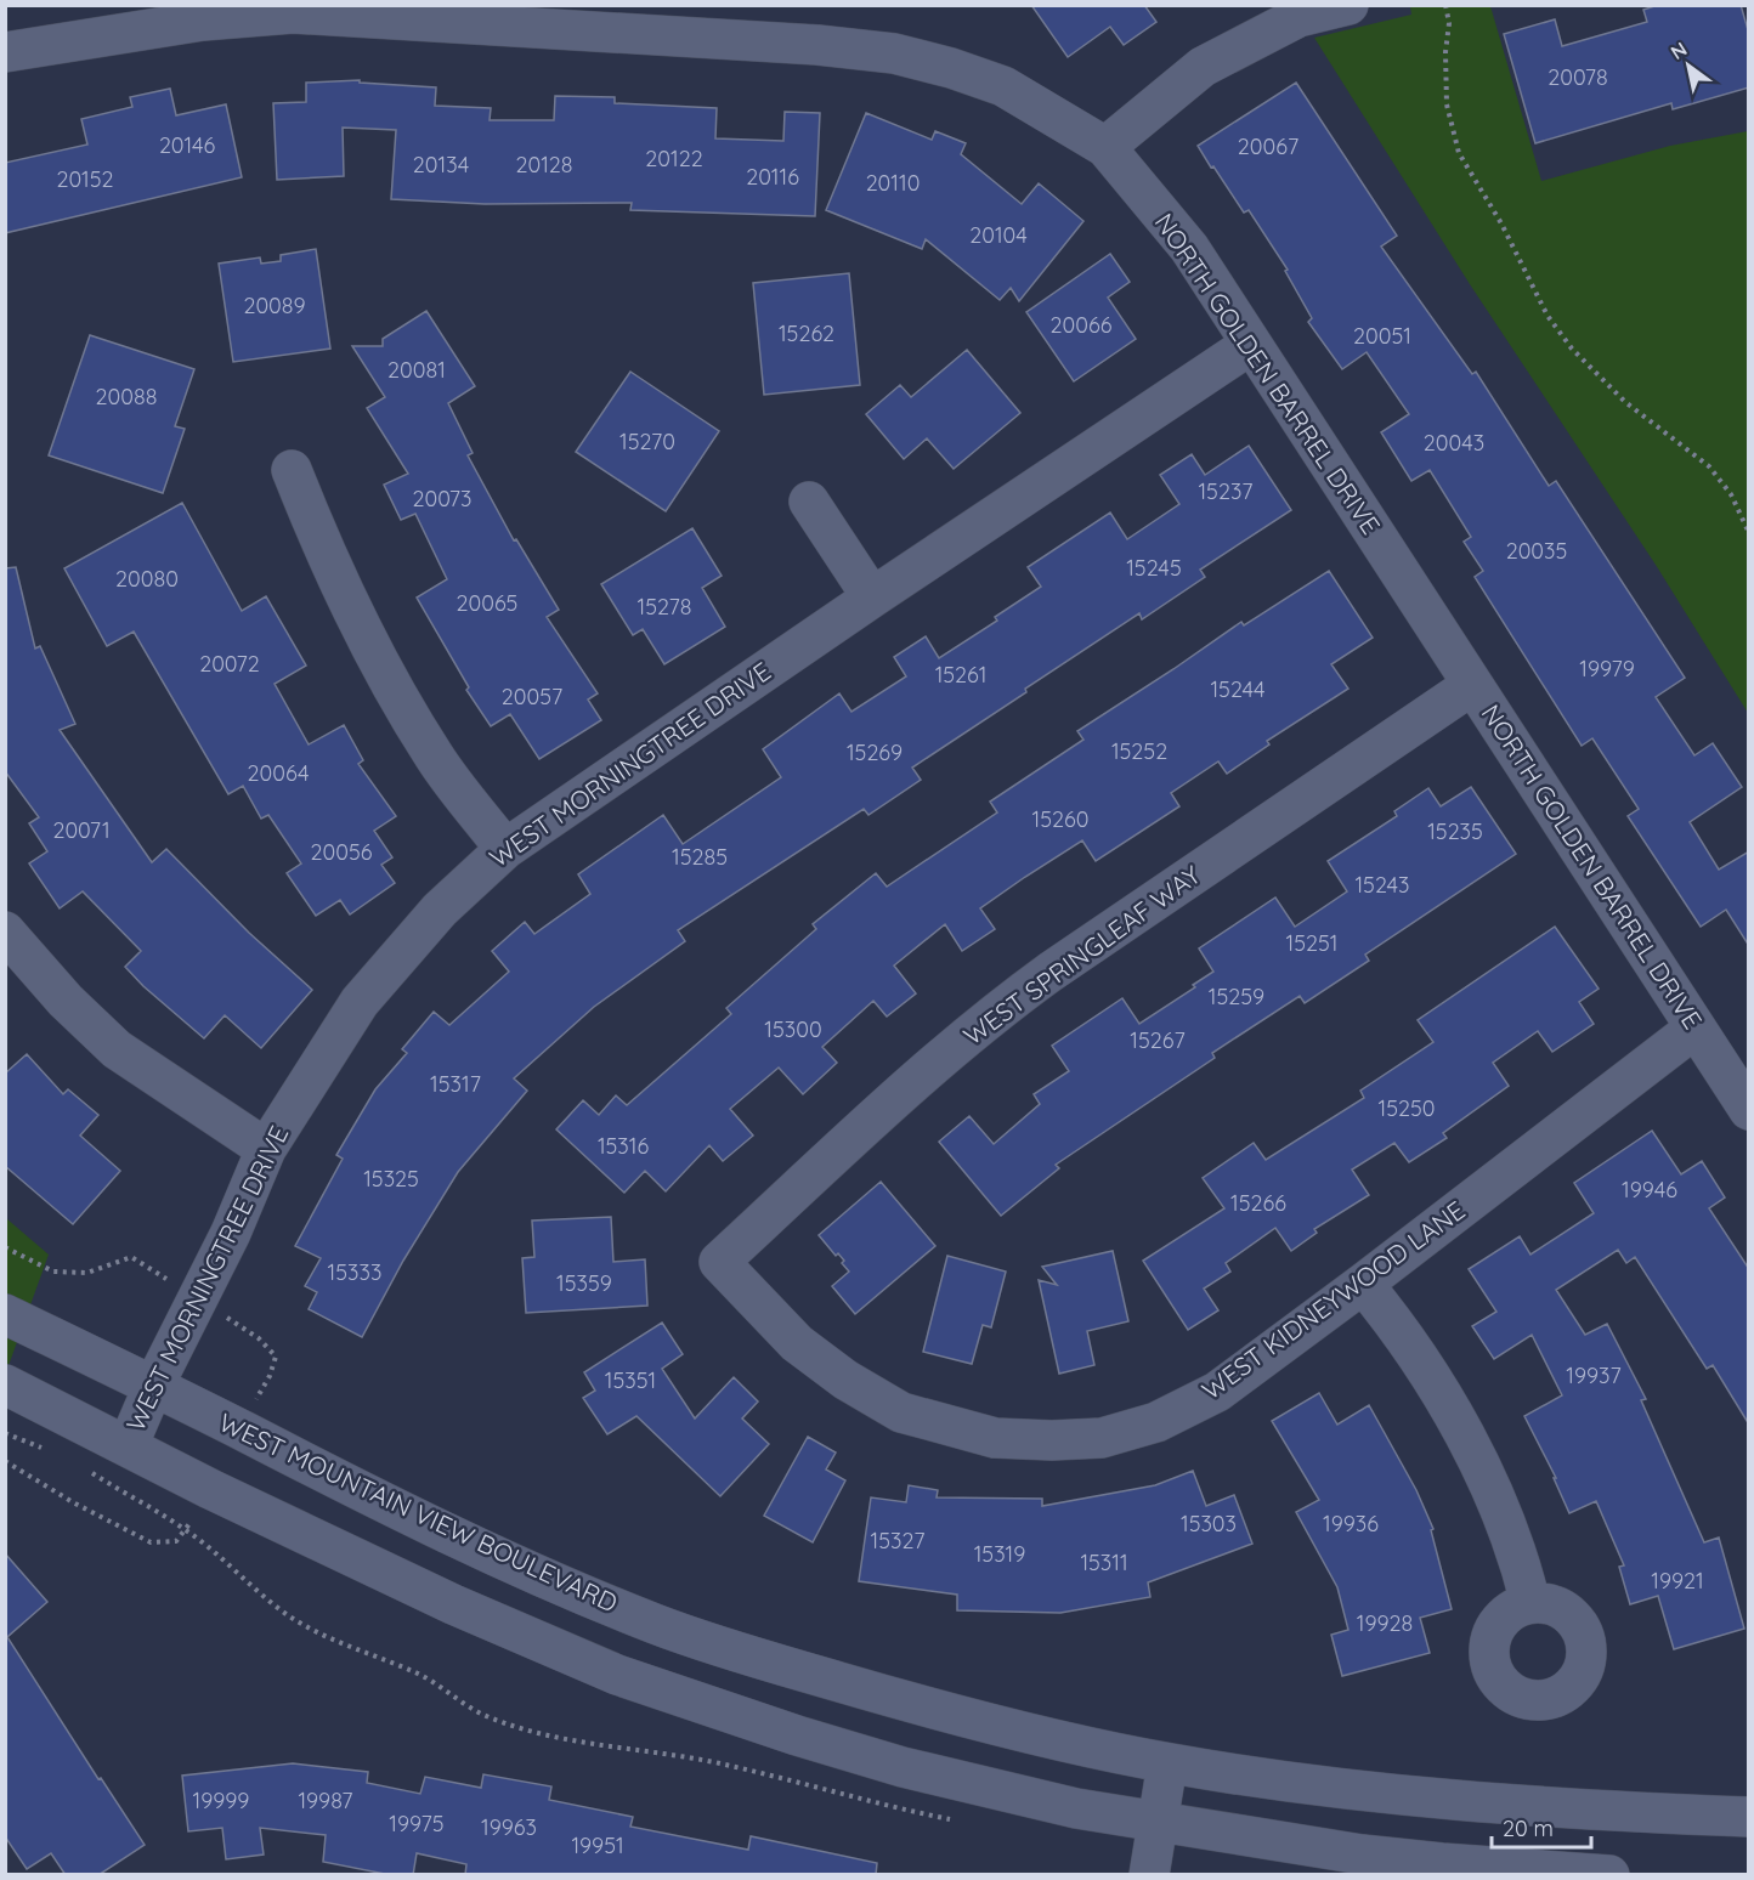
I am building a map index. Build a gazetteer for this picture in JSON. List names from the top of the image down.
{
  "streets": {
    "street": [
      "NORTH GOLDEN BARREL DRIVE",
      "WEST MORNINGTREE DRIVE",
      "WEST SPRINGLEAF WAY",
      "WEST KIDNEYWOOD LANE",
      "WEST MOUNTAIN VIEW BOULEVARD"
    ]
  },
  "crossings": [
    ["NORTH GOLDEN BARREL DRIVE", "WEST MORNINGTREE DRIVE"],
    ["NORTH GOLDEN BARREL DRIVE", "WEST SPRINGLEAF WAY"],
    ["NORTH GOLDEN BARREL DRIVE", "WEST KIDNEYWOOD LANE"],
    ["WEST MORNINGTREE DRIVE", "WEST MOUNTAIN VIEW BOULEVARD"],
    ["WEST SPRINGLEAF WAY", "WEST KIDNEYWOOD LANE"]
  ],
  "house_numbers": [
    "20078",
    "20146",
    "20067",
    "20122",
    "20134",
    "20128",
    "20116",
    "20152",
    "20110",
    "20104",
    "20089",
    "20066",
    "15262",
    "20051",
    "20081",
    "20088",
    "15270",
    "20043",
    "15237",
    "20073",
    "20035",
    "15245",
    "20080",
    "20065",
    "15278",
    "20072",
    "19979",
    "15261",
    "15244",
    "20057",
    "15252",
    "15269",
    "20064",
    "15260",
    "20071",
    "15235",
    "20056",
    "15285",
    "15243",
    "15251",
    "15259",
    "15300",
    "15267",
    "15317",
    "15250",
    "15316",
    "15325",
    "19946",
    "15266",
    "15333",
    "15359",
    "19937",
    "15351",
    "15303",
    "19936",
    "15327",
    "15319",
    "15311",
    "19921",
    "19928",
    "19999",
    "19987",
    "19975",
    "19963",
    "19951"
  ],
  "scale_bar": "20 m",
  "north": "top left"
}
